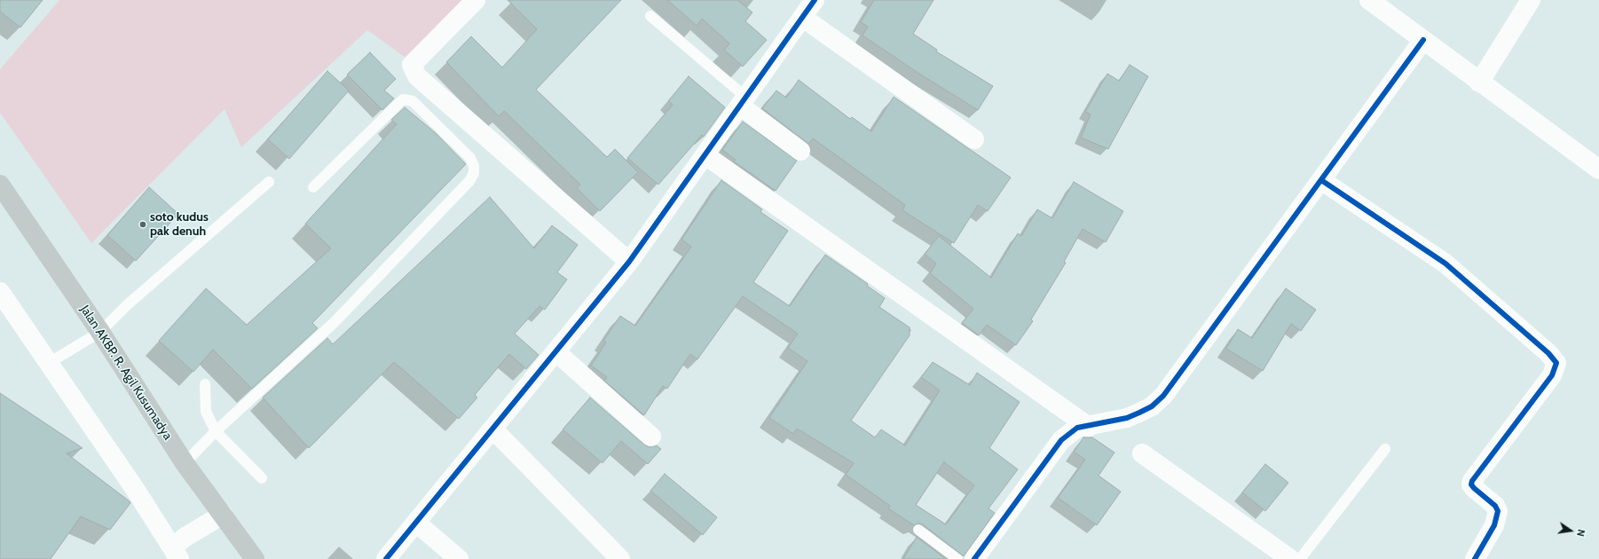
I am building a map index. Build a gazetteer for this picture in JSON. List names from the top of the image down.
{
  "streets": {
    "main road": ["Jalan AKBP. R. Agil Kusumadya"]
  },
  "places": ["soto kudus pak denuh"],
  "north": "right"
}
